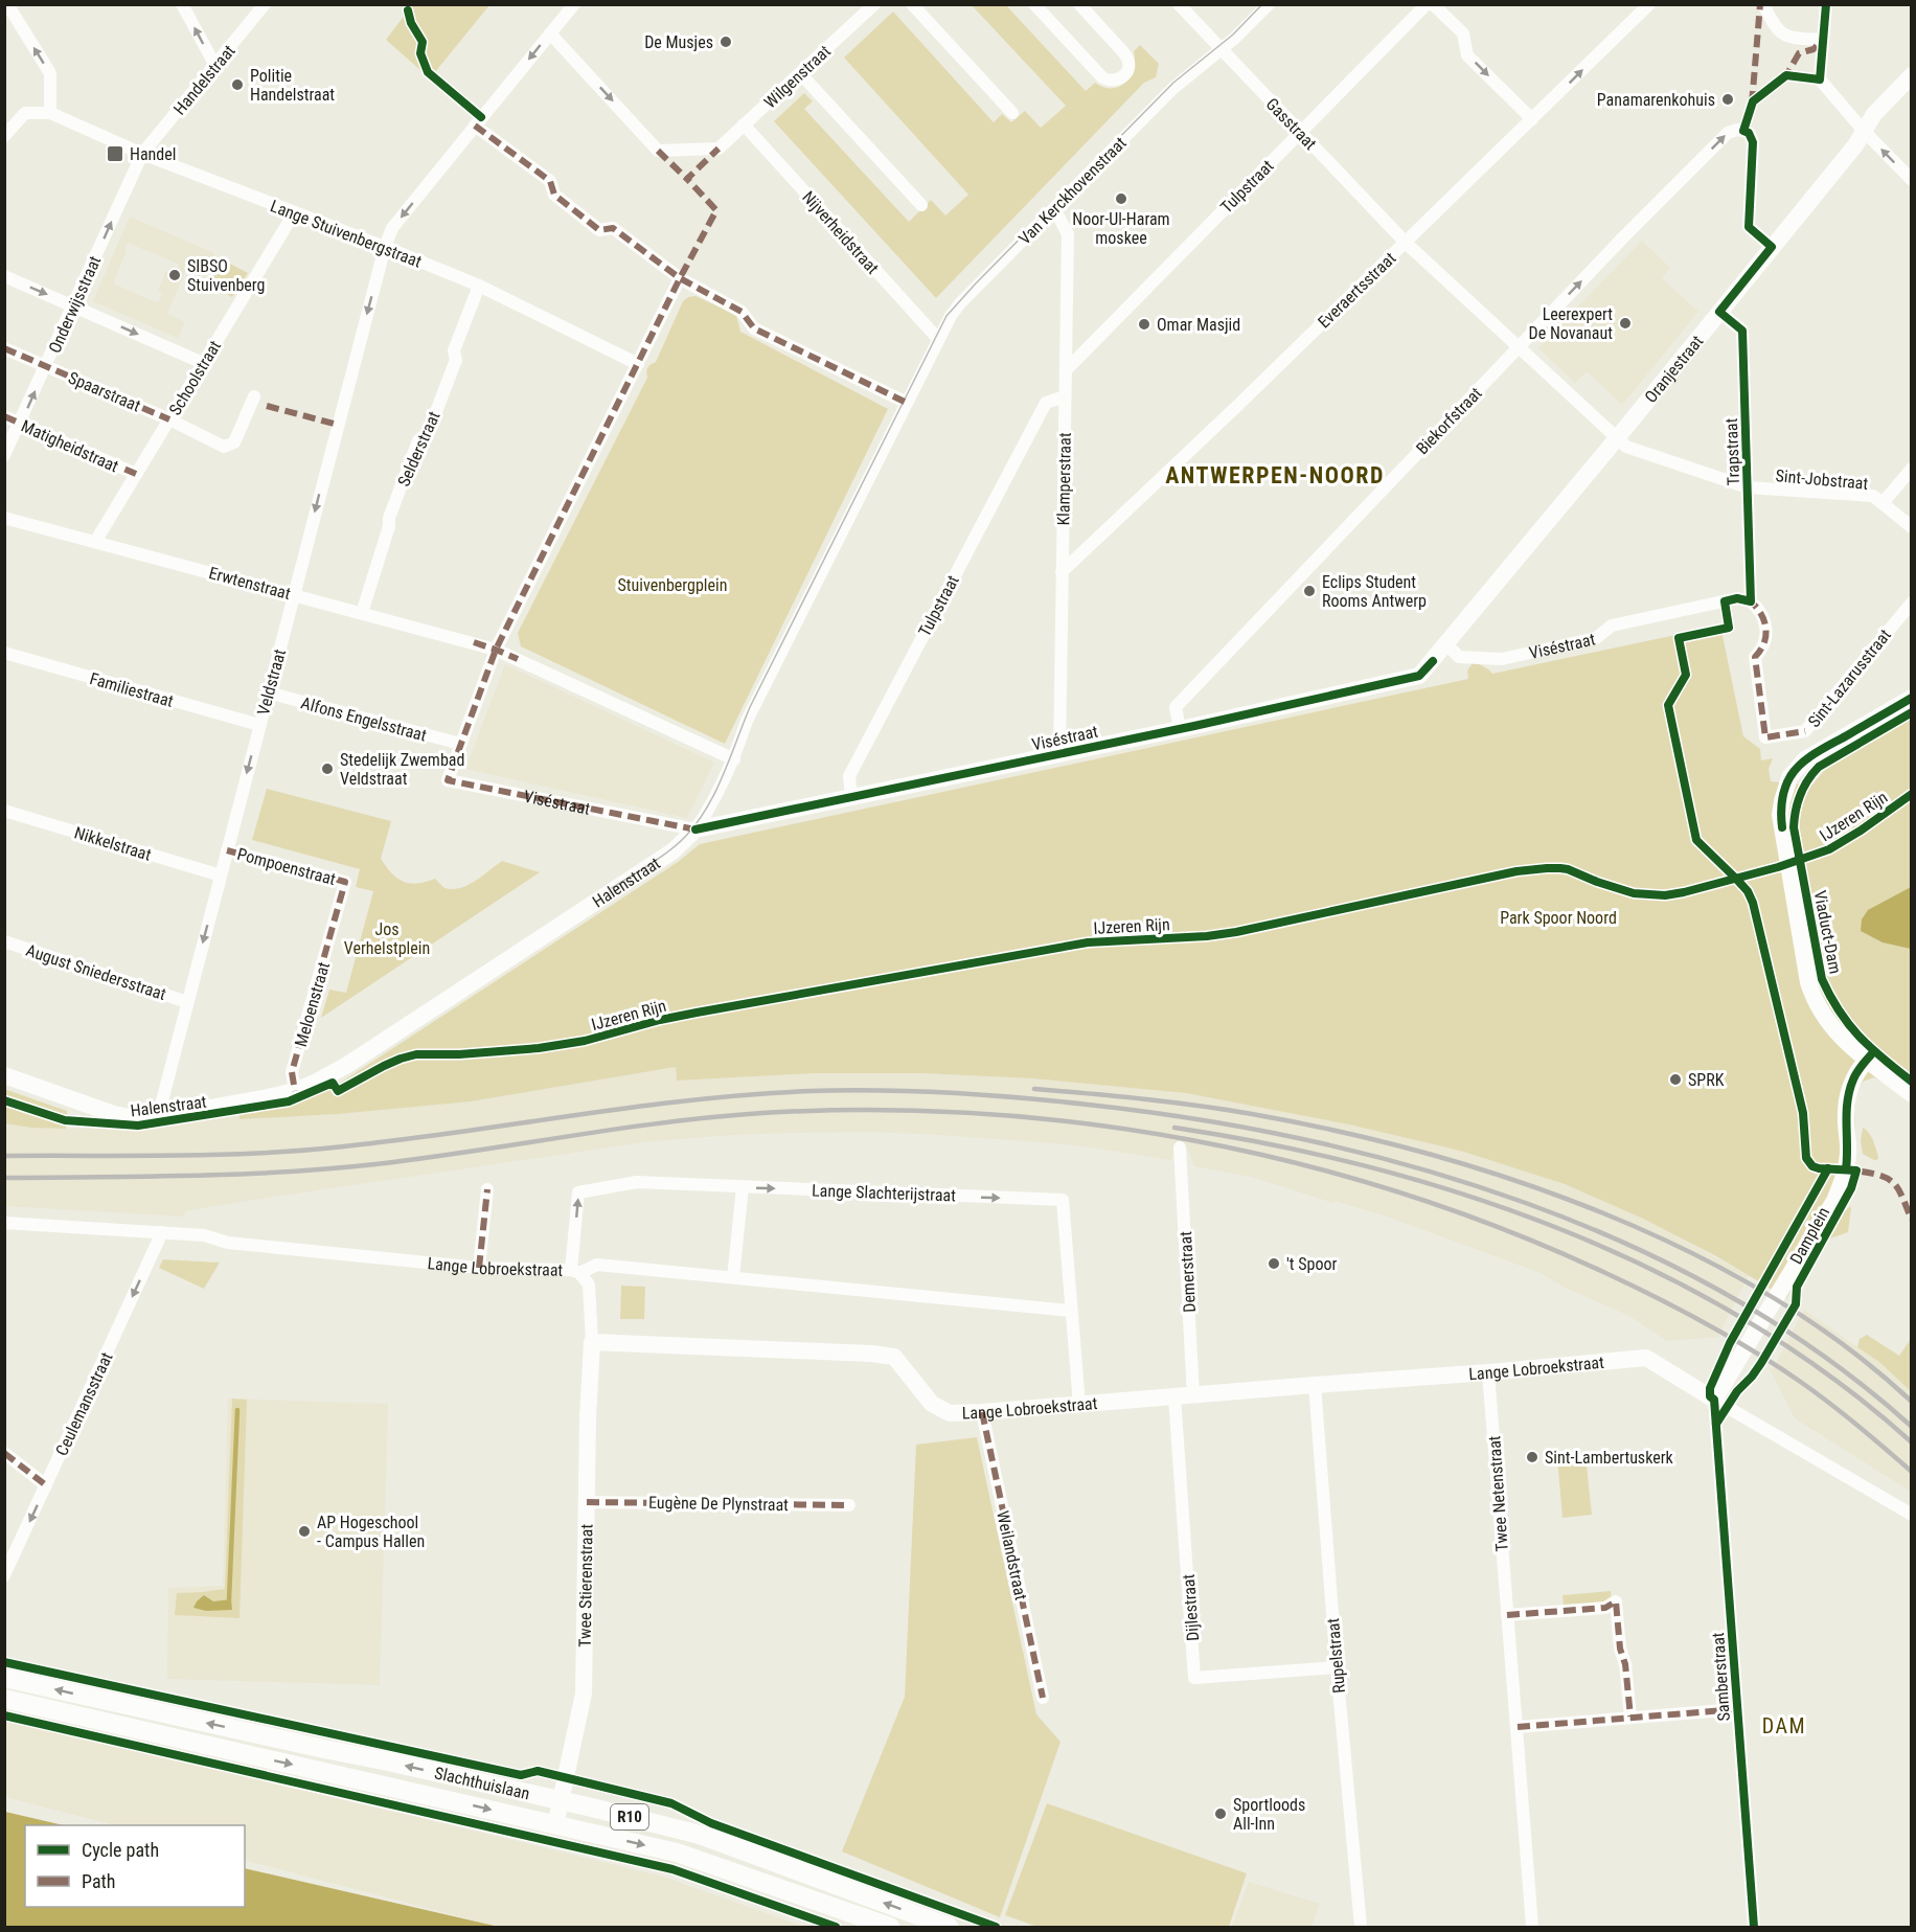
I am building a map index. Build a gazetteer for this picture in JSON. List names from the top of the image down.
{
  "streets": {
    "main road": ["Slachthuislaan", "R10"],
    "street": [
      "Wilgenstraat",
      "Handelstraat",
      "Gasstraat",
      "Tulpstraat",
      "Van Kerckhovenstraat",
      "Nijverheidstraat",
      "Lange Stuivenbergstraat",
      "Everaertsstraat",
      "Onderwijsstraat",
      "Oranjestraat",
      "Schoolstraat",
      "Spaarstraat",
      "Biekorfstraat",
      "Matigheidstraat",
      "Selderstraat",
      "Trapstraat",
      "Klamperstraat",
      "Sint-Jobstraat",
      "Erwtenstraat",
      "Viséstraat",
      "Sint-Lazarusstraat",
      "Veldstraat",
      "Familiestraat",
      "Alfons Engelsstraat",
      "Nikkelstraat",
      "Pompoenstraat",
      "Halenstraat",
      "Viaduct-Dam",
      "August Sniedersstraat",
      "Meloenstraat",
      "Lange Slachterijstraat",
      "Damplein",
      "Lange Lobroekstraat",
      "Demerstraat",
      "Ceulemansstraat",
      "Twee Netenstraat",
      "Eugène De Plynstraat",
      "Weilandstraat",
      "Twee Stierenstraat",
      "Dijlestraat",
      "Rupelstraat",
      "Samberstraat"
    ],
    "cycle path": ["IJzeren Rijn"]
  },
  "crossings": [
    ["Wilgenstraat", "Nijverheidstraat"],
    ["Wilgenstraat", "Veldstraat"],
    ["Handelstraat", "Lange Stuivenbergstraat"],
    ["Handelstraat", "Onderwijsstraat"],
    ["Gasstraat", "Tulpstraat"],
    ["Gasstraat", "Van Kerckhovenstraat"],
    ["Gasstraat", "Everaertsstraat"],
    ["Gasstraat", "Sint-Jobstraat"],
    ["Tulpstraat", "Klamperstraat"],
    ["Tulpstraat", "Viséstraat"],
    ["Van Kerckhovenstraat", "Nijverheidstraat"],
    ["Van Kerckhovenstraat", "Klamperstraat"],
    ["Lange Stuivenbergstraat", "Onderwijsstraat"],
    ["Lange Stuivenbergstraat", "Schoolstraat"],
    ["Lange Stuivenbergstraat", "Selderstraat"],
    ["Lange Stuivenbergstraat", "Veldstraat"],
    ["Everaertsstraat", "Klamperstraat"],
    ["Everaertsstraat", "Sint-Jobstraat"],
    ["Onderwijsstraat", "Spaarstraat"],
    ["Onderwijsstraat", "Matigheidstraat"],
    ["Oranjestraat", "Biekorfstraat"],
    ["Oranjestraat", "Trapstraat"],
    ["Oranjestraat", "Sint-Jobstraat"],
    ["Oranjestraat", "Viséstraat"],
    ["Schoolstraat", "Spaarstraat"],
    ["Schoolstraat", "Matigheidstraat"],
    ["Schoolstraat", "Erwtenstraat"],
    ["Biekorfstraat", "Sint-Jobstraat"],
    ["Biekorfstraat", "Viséstraat"],
    ["Selderstraat", "Erwtenstraat"],
    ["Trapstraat", "Sint-Jobstraat"],
    ["Trapstraat", "Viséstraat"],
    ["Trapstraat", "Sint-Lazarusstraat"],
    ["Klamperstraat", "Viséstraat"],
    ["Erwtenstraat", "Veldstraat"],
    ["Viséstraat", "Alfons Engelsstraat"],
    ["Viséstraat", "Halenstraat"],
    ["Veldstraat", "Familiestraat"],
    ["Veldstraat", "Alfons Engelsstraat"],
    ["Veldstraat", "Nikkelstraat"],
    ["Veldstraat", "Pompoenstraat"],
    ["Veldstraat", "Halenstraat"],
    ["Veldstraat", "August Sniedersstraat"],
    ["Pompoenstraat", "Meloenstraat"],
    ["Halenstraat", "Meloenstraat"],
    ["Viaduct-Dam", "Damplein"],
    ["Lange Slachterijstraat", "Lange Lobroekstraat"],
    ["Damplein", "Lange Lobroekstraat"],
    ["Damplein", "Samberstraat"],
    ["Lange Lobroekstraat", "Demerstraat"],
    ["Lange Lobroekstraat", "Ceulemansstraat"],
    ["Lange Lobroekstraat", "Twee Netenstraat"],
    ["Lange Lobroekstraat", "Weilandstraat"],
    ["Lange Lobroekstraat", "Twee Stierenstraat"],
    ["Lange Lobroekstraat", "Dijlestraat"],
    ["Lange Lobroekstraat", "Rupelstraat"],
    ["Lange Lobroekstraat", "Samberstraat"],
    ["Eugène De Plynstraat", "Twee Stierenstraat"],
    ["Twee Stierenstraat", "Slachthuislaan"],
    ["Dijlestraat", "Rupelstraat"]
  ],
  "one_way": ["Onderwijsstraat", "Veldstraat", "Ceulemansstraat"],
  "districts": ["ANTWERPEN-NOORD", "DAM"],
  "parks": ["Stuivenbergplein", "Park Spoor Noord", "Jos Verhelstplein"],
  "places": {
    "other": [
      "De Musjes",
      "Politie Handelstraat",
      "Panamarenkohuis",
      "Noor-Ul-Haram moskee",
      "SIBSO Stuivenberg",
      "Leerexpert De Novanaut",
      "Omar Masjid",
      "Eclips Student Rooms Antwerp",
      "Stedelijk Zwembad Veldstraat",
      "SPRK",
      "'t Spoor",
      "Sint-Lambertuskerk",
      "AP Hogeschool - Campus Hallen",
      "Sportloods All-Inn"
    ],
    "transit": ["Handel"]
  },
  "legend": ["Cycle path", "Path"]
}
